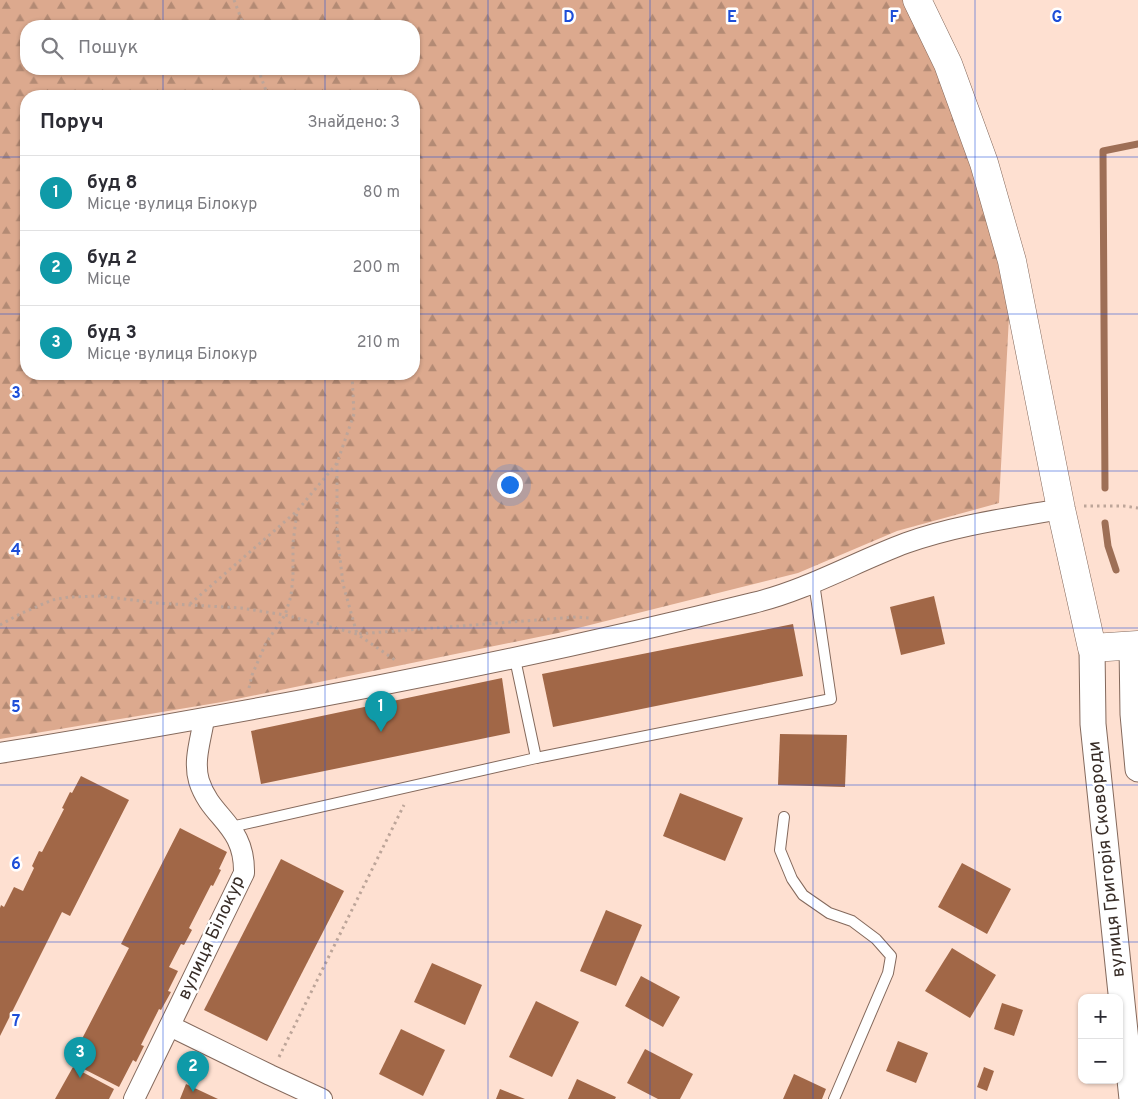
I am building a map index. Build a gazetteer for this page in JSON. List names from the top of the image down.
{
  "streets": {
    "street": ["вулиця Григорія Сковороди", "вулиця Білокур"]
  },
  "page": {
    "search": "Пошук",
    "heading": ["Поруч", "Знайдено: 3"],
    "list": [
      {
        "mark": "1",
        "name": "буд 8",
        "note": "Місце · вулиця Білокур",
        "value": "80 m"
      },
      {
        "mark": "2",
        "name": "буд 2",
        "note": "Місце",
        "value": "200 m"
      },
      {
        "mark": "3",
        "name": "буд 3",
        "note": "Місце · вулиця Білокур",
        "value": "210 m"
      }
    ],
    "pins": ["1", "3", "2"],
    "map_buttons": ["+", "−"]
  },
  "grid": {
    "columns": [
      "D",
      "E",
      "F",
      "G"
    ],
    "rows": [
      "3",
      "4",
      "5",
      "6",
      "7"
    ]
  }
}
